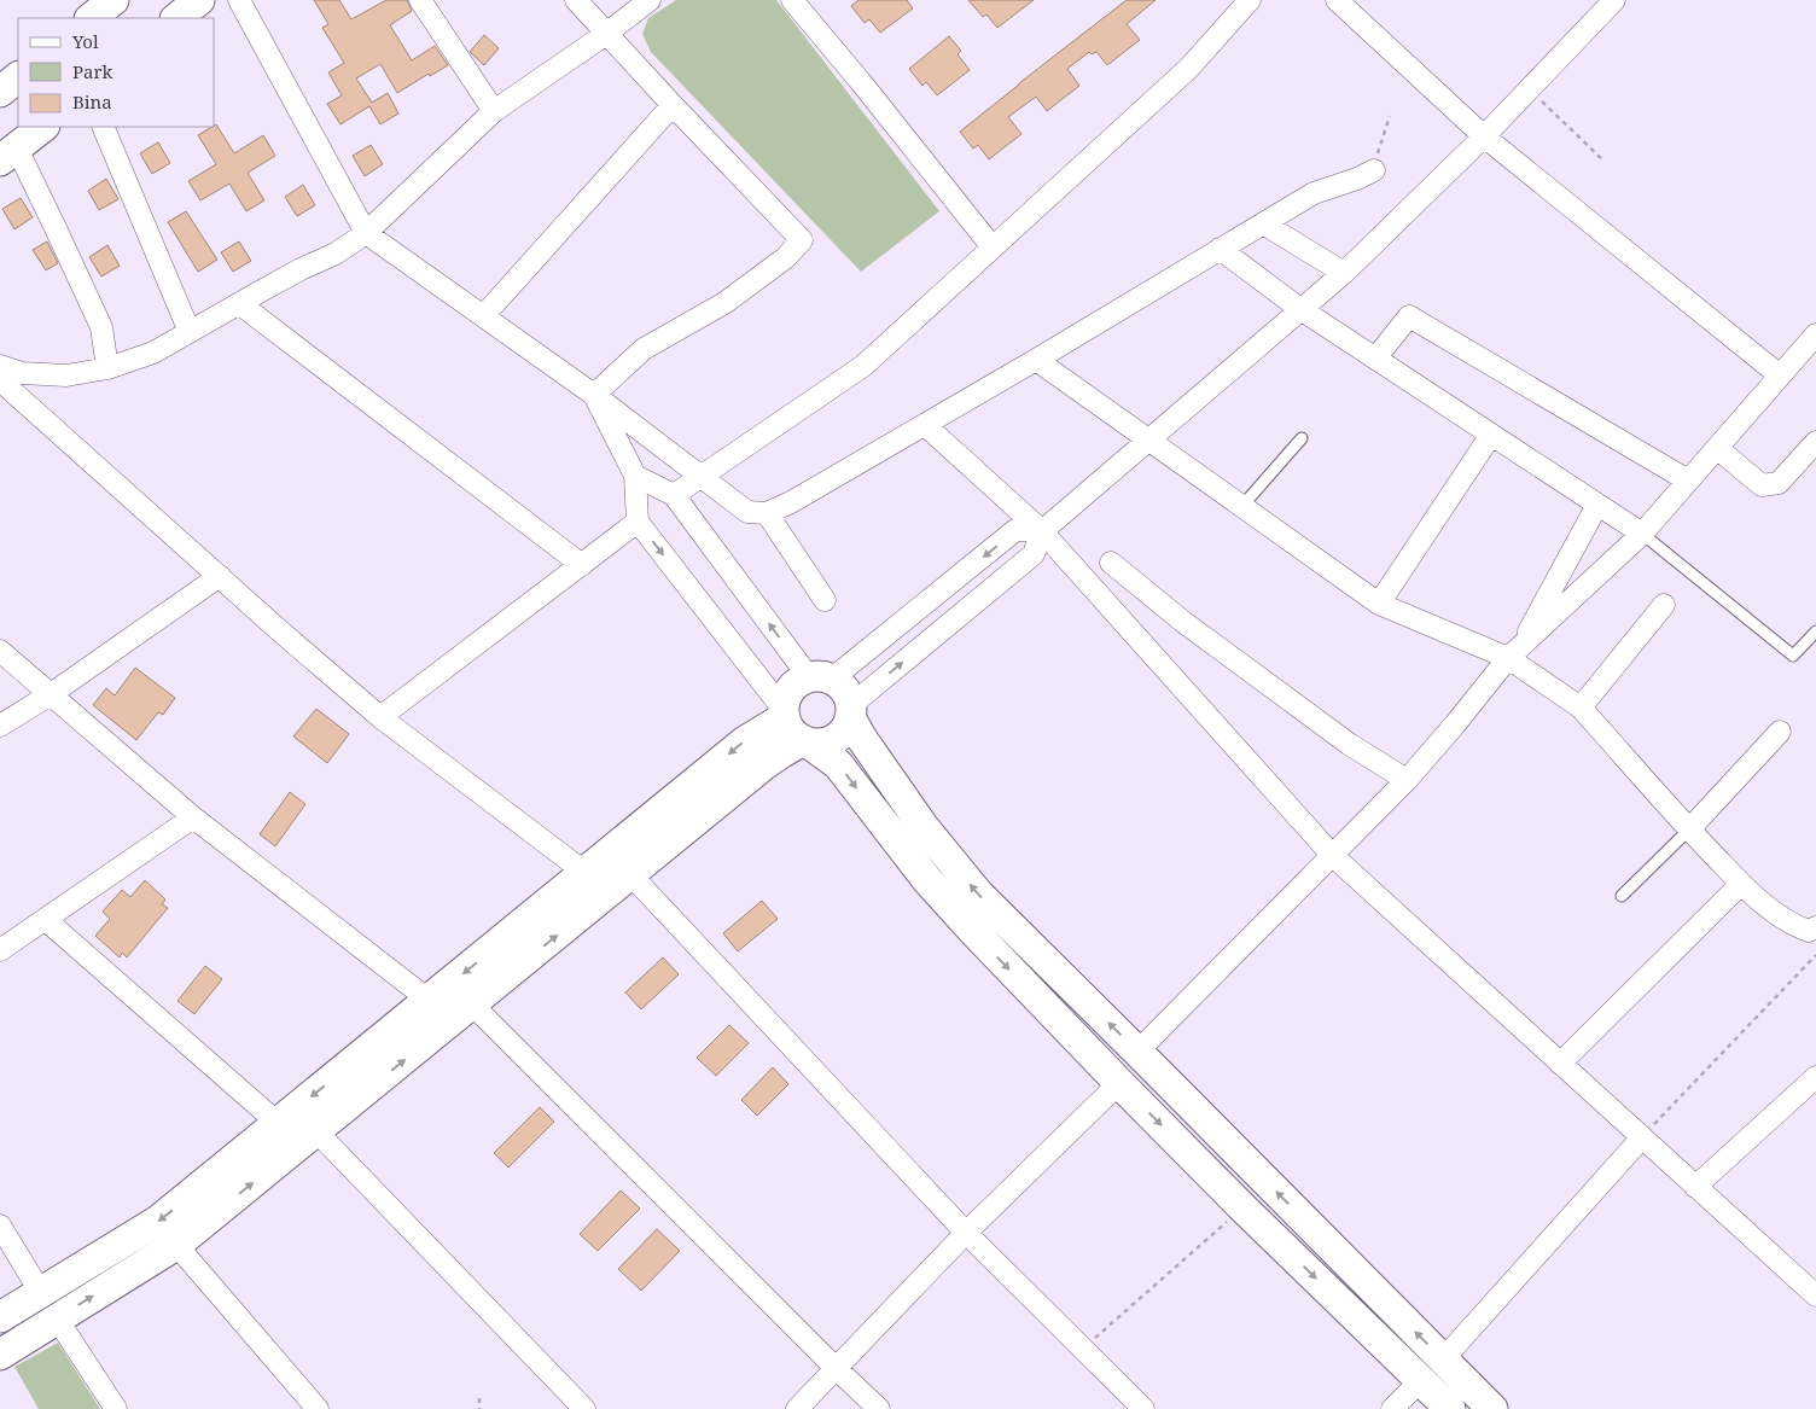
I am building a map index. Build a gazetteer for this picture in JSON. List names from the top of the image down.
{
  "legend": ["Yol", "Park", "Bina"]
}
